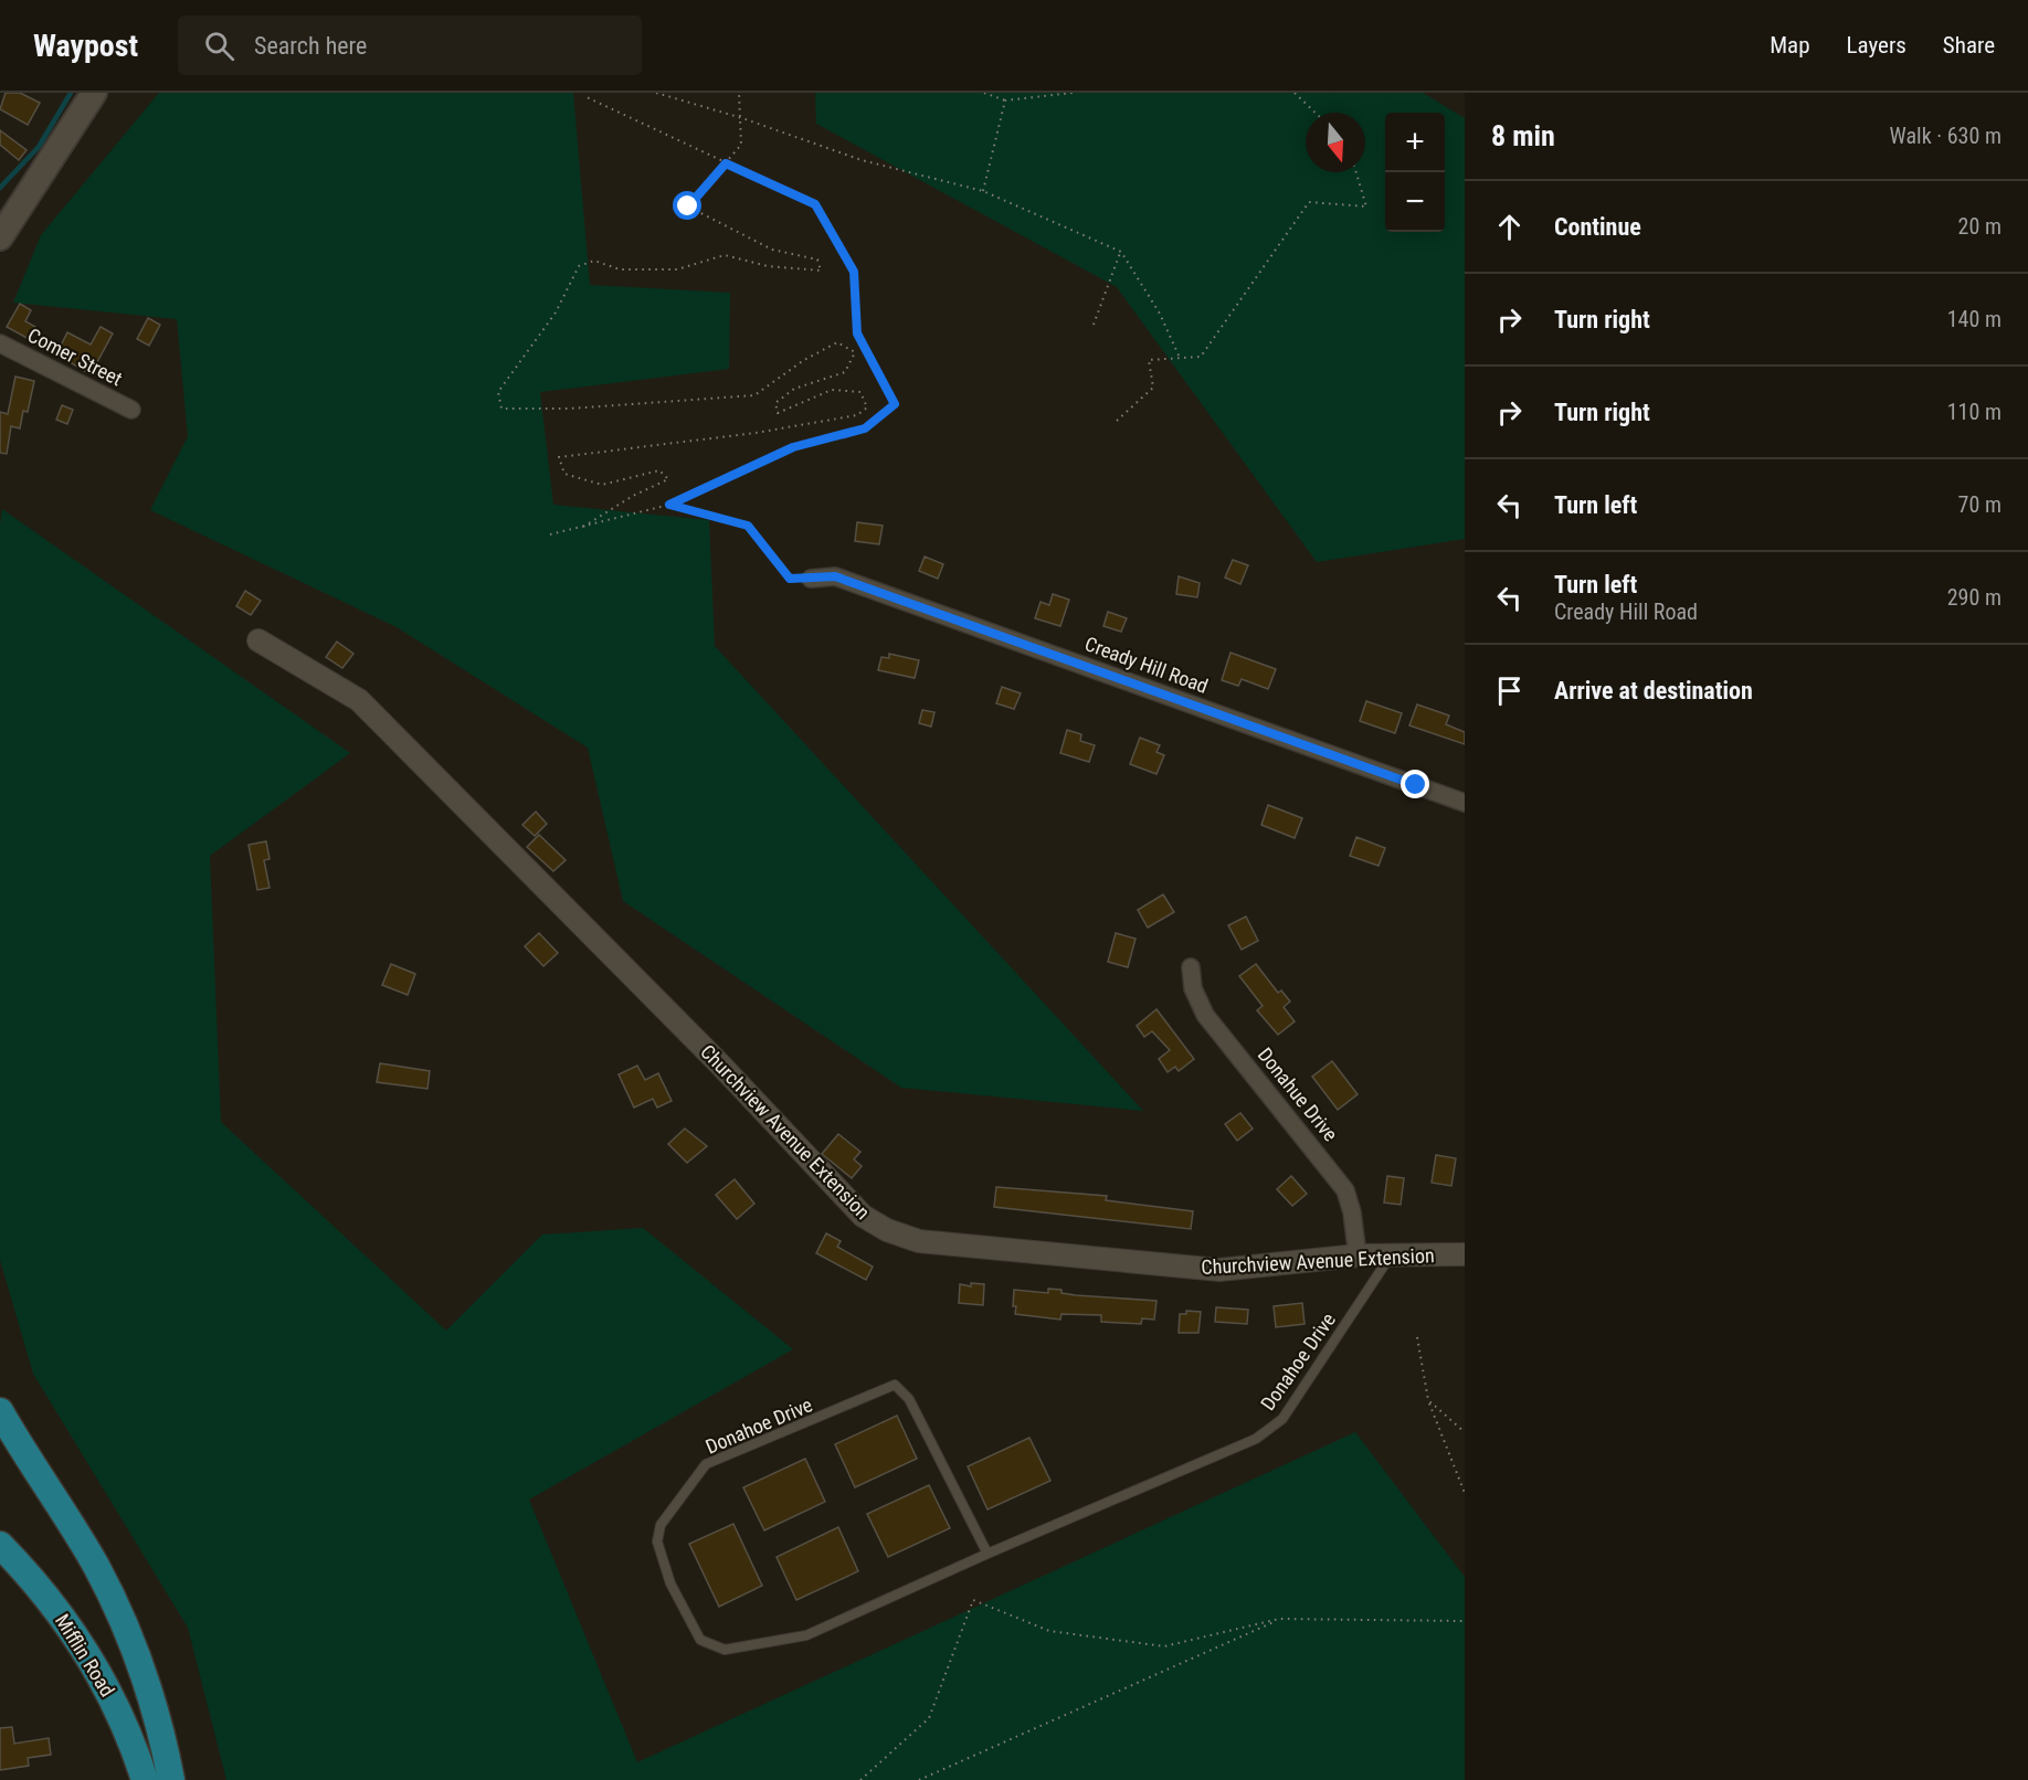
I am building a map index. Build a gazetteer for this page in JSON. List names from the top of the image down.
{
  "streets": {
    "main road": ["Mifflin Road"],
    "street": [
      "Comer Street",
      "Cready Hill Road",
      "Donahue Drive",
      "Churchview Avenue Extension"
    ],
    "lane": ["Donahoe Drive"]
  },
  "crossings": [
    ["Donahue Drive", "Churchview Avenue Extension"],
    ["Churchview Avenue Extension", "Donahoe Drive"]
  ],
  "north": "bottom",
  "page": {
    "header": "Waypost",
    "search": "Search here",
    "nav": ["Map", "Layers", "Share"],
    "heading": ["8 min", "Walk · 630 m"],
    "map_buttons": ["+", "−"],
    "list": [
      ["Continue", "20 m"],
      ["Turn right", "140 m"],
      ["Turn right", "110 m"],
      ["Turn left", "70 m"],
      ["Turn left", "Cready Hill Road", "290 m"],
      "Arrive at destination"
    ]
  }
}
